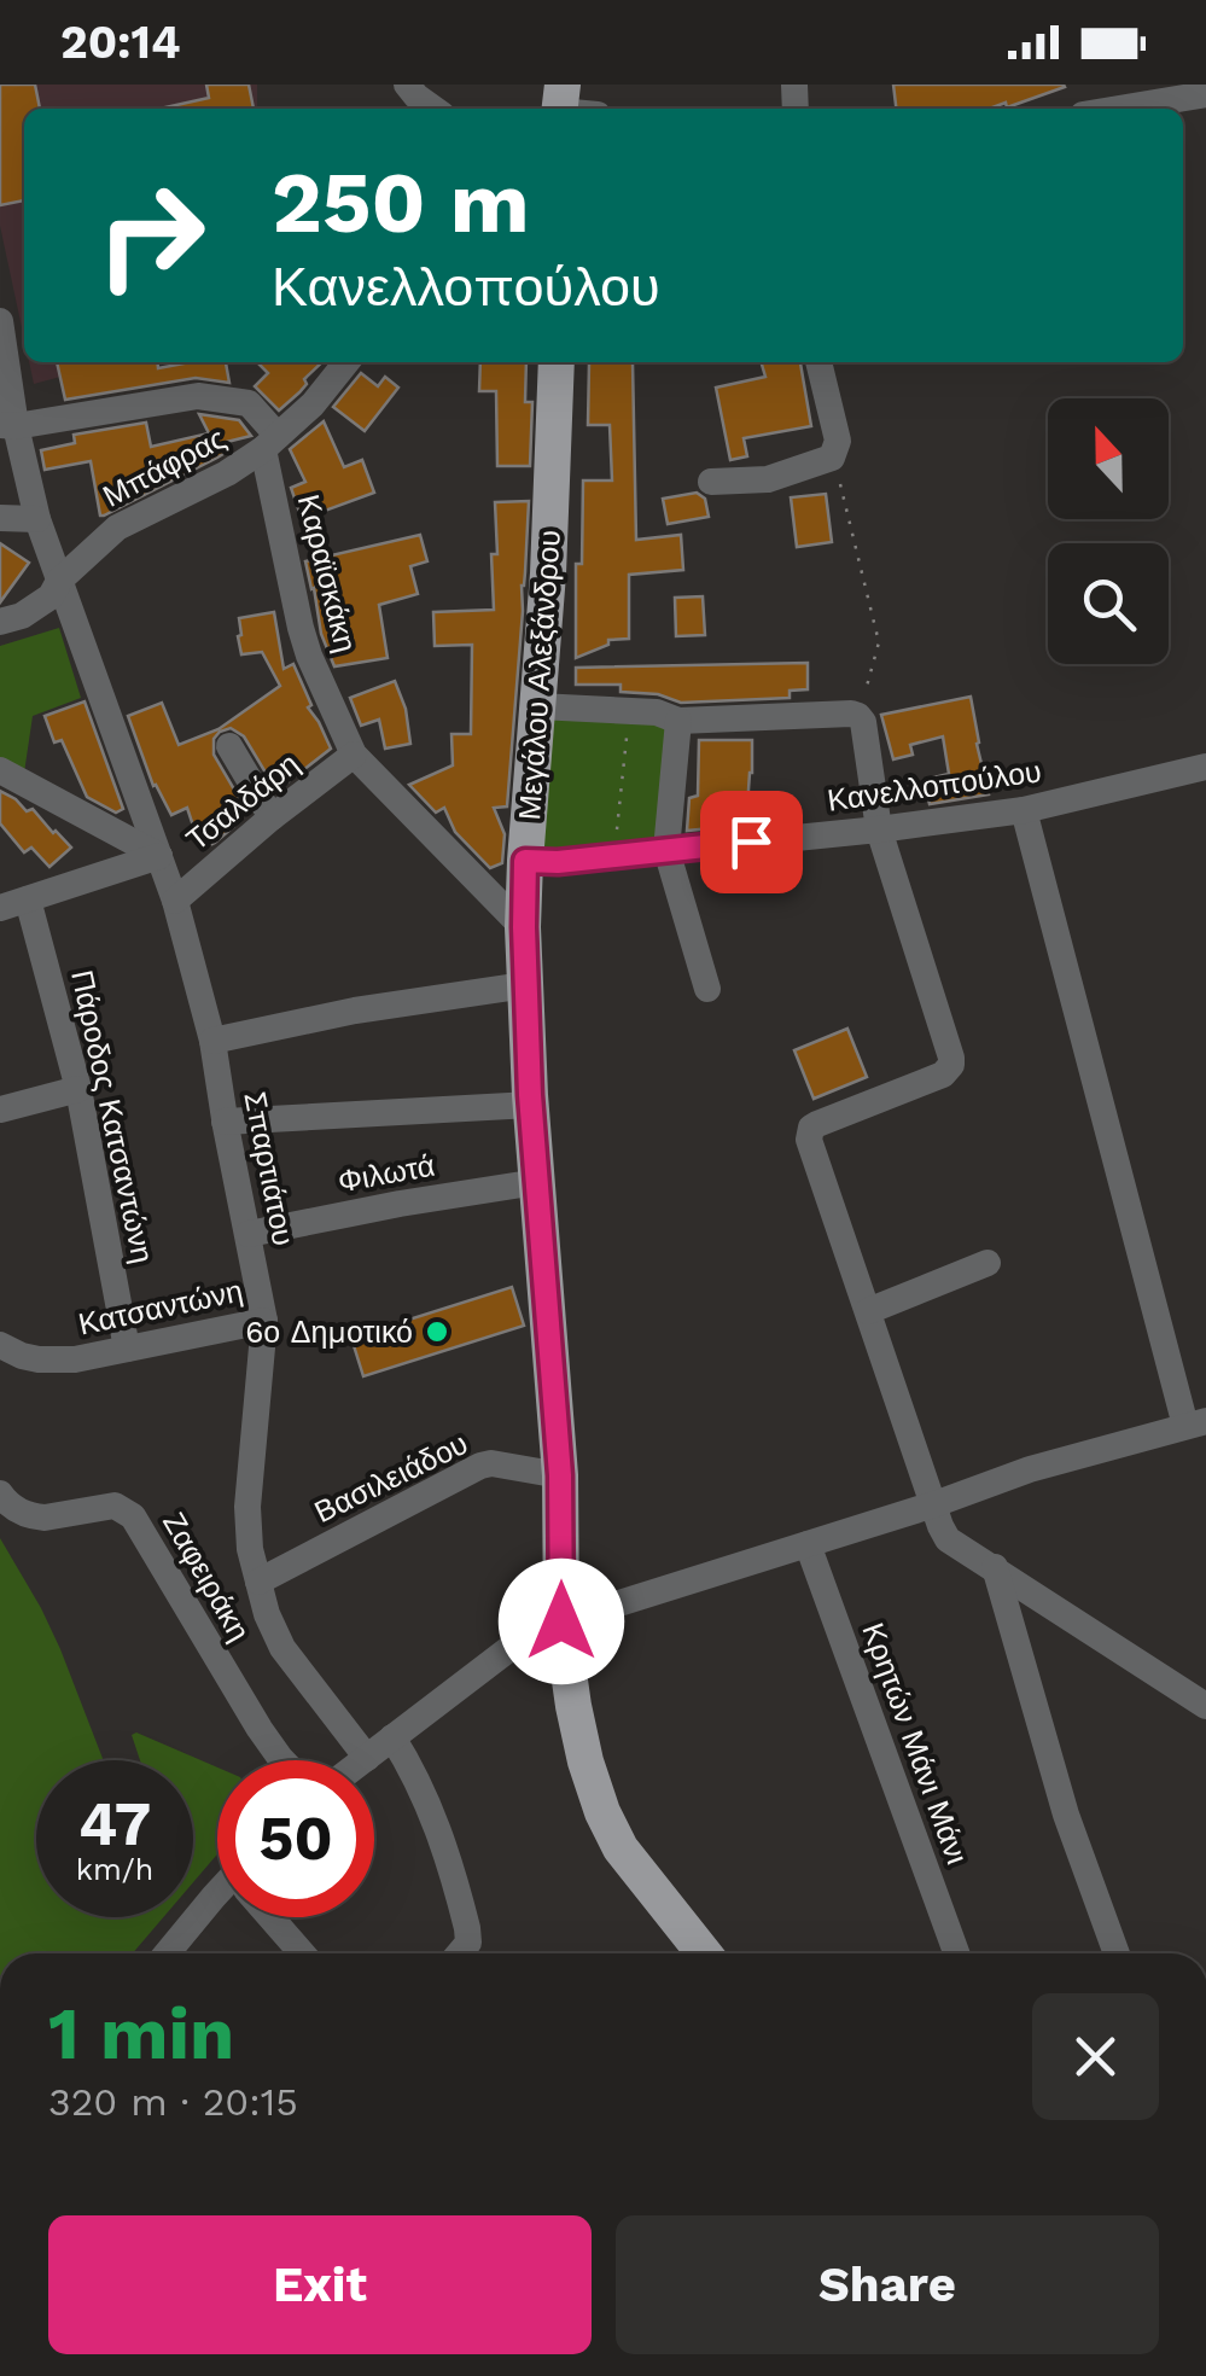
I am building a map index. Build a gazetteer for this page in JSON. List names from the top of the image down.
{
  "streets": {
    "main road": ["Μεγάλου Αλεξάνδρου"],
    "street": [
      "Μπάφρας",
      "Καραϊσκάκη",
      "Κανελλοπούλου",
      "Τσαλδάρη",
      "Πάροδος Κατσαντώνη",
      "Σπαρτιάτου",
      "Φιλωτά",
      "Κατσαντώνη",
      "Βασιλειάδου",
      "Ζαφειράκη",
      "Κρητών Μάνι Μάνι"
    ]
  },
  "crossings": [
    ["Μπάφρας", "Καραϊσκάκη"],
    ["Μπάφρας", "Σπαρτιάτου"],
    ["Καραϊσκάκη", "Μεγάλου Αλεξάνδρου"],
    ["Καραϊσκάκη", "Τσαλδάρη"],
    ["Μεγάλου Αλεξάνδρου", "Κανελλοπούλου"],
    ["Μεγάλου Αλεξάνδρου", "Φιλωτά"],
    ["Μεγάλου Αλεξάνδρου", "Βασιλειάδου"],
    ["Τσαλδάρη", "Σπαρτιάτου"],
    ["Πάροδος Κατσαντώνη", "Κατσαντώνη"],
    ["Σπαρτιάτου", "Φιλωτά"],
    ["Σπαρτιάτου", "Κατσαντώνη"],
    ["Σπαρτιάτου", "Βασιλειάδου"]
  ],
  "places": ["6ο Δημοτικό"],
  "north": "top",
  "page": {
    "status": "20:14",
    "turn": ["250 m", "Κανελλοπούλου"],
    "speed": "47 km/h",
    "limit": "50",
    "heading": ["1 min", "320 m · 20:15"],
    "buttons": ["Exit", "Share"]
  }
}
